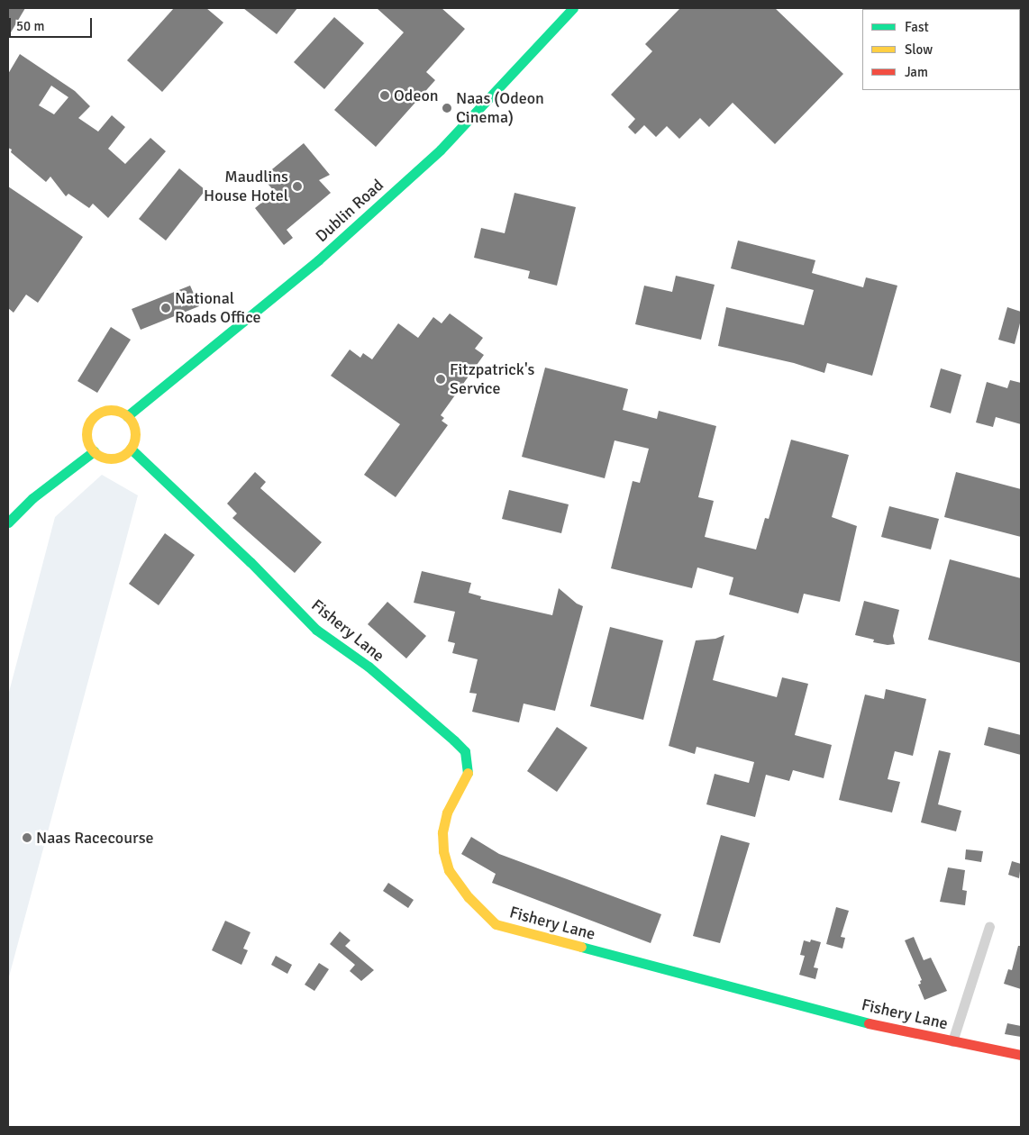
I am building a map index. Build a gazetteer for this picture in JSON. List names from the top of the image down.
{
  "streets": {
    "street": ["Dublin Road", "Fishery Lane"]
  },
  "crossings": [
    ["Dublin Road", "Fishery Lane"]
  ],
  "places": [
    "Odeon",
    "Naas (Odeon Cinema)",
    "Maudlins House Hotel",
    "National Roads Office",
    "Fitzpatrick's Service",
    "Naas Racecourse"
  ],
  "legend": ["Fast", "Slow", "Jam"],
  "scale_bar": "50 m"
}
